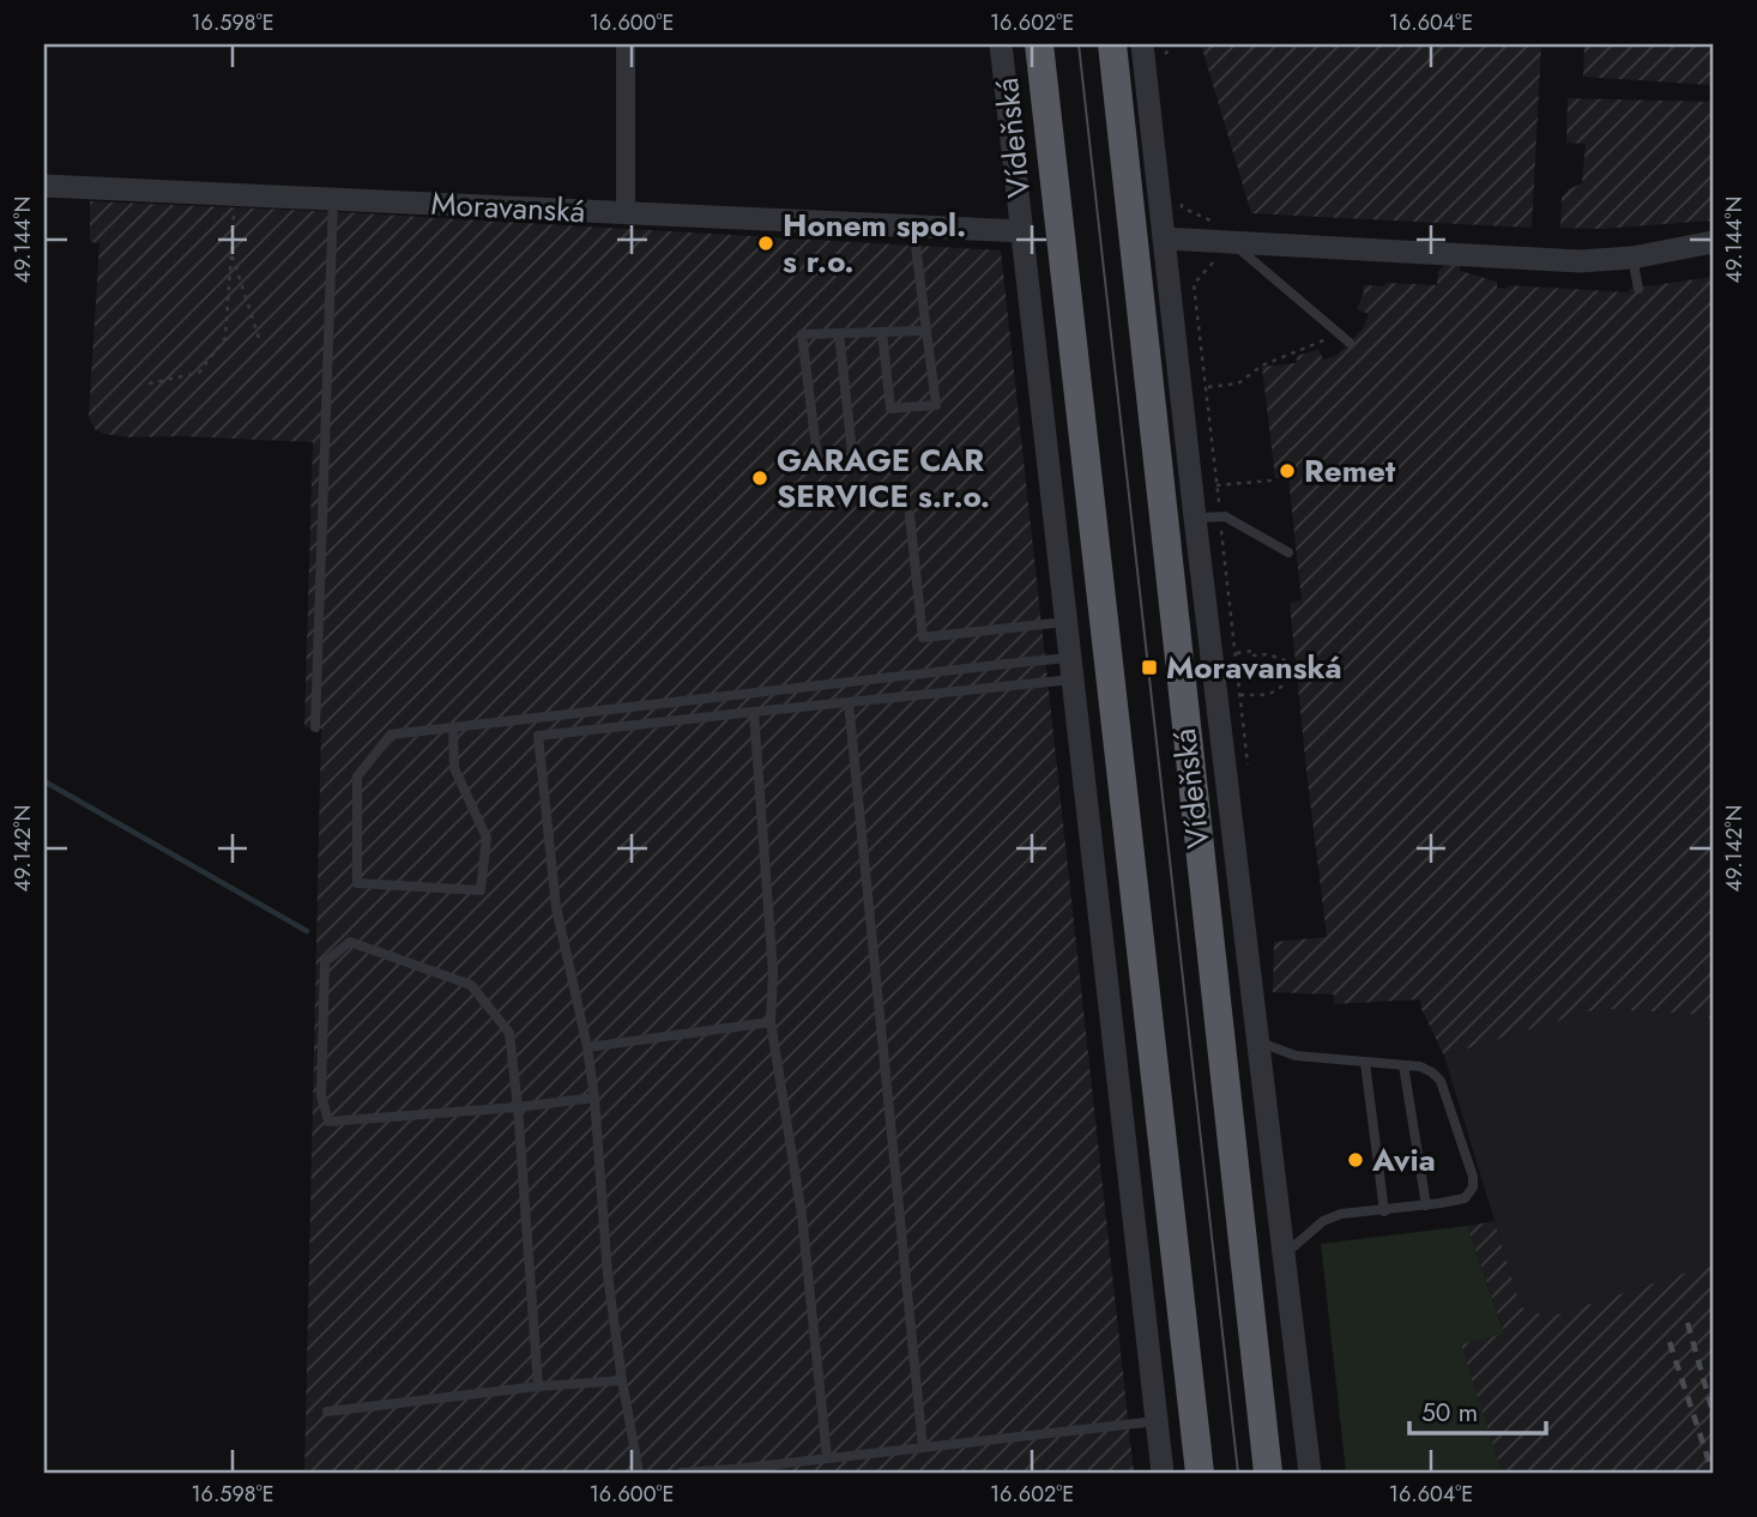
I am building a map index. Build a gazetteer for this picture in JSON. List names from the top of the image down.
{
  "streets": {
    "highway": ["Vídeňská"],
    "street": ["Moravanská"]
  },
  "crossings": [
    ["Vídeňská", "Moravanská"]
  ],
  "places": {
    "other": [
      "Honem spol. s r.o.",
      "Remet",
      "GARAGE CAR SERVICE s.r.o.",
      "Avia"
    ],
    "transit": ["Moravanská"]
  },
  "scale_bar": "50 m",
  "coordinates": [
    "16.598°E",
    "16.600°E",
    "16.602°E",
    "16.604°E",
    "49.144°N",
    "49.142°N"
  ]
}
